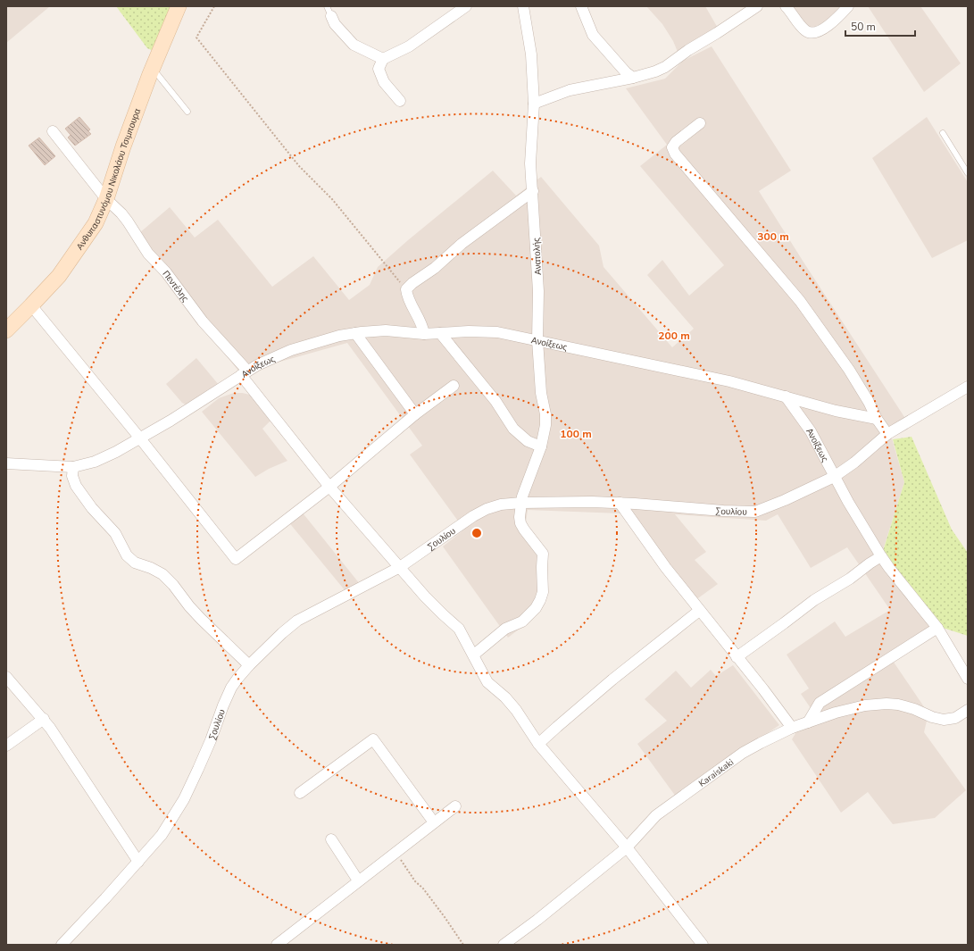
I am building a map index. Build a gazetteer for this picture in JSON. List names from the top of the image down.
{
  "streets": {
    "street": [
      "Ανθυπαστυνόμου Νικολάου Τσιμπουρα",
      "Ανατολής",
      "Πεντέλης",
      "Ανοίξεως",
      "Σουλίου",
      "Karaiskaki"
    ]
  },
  "crossings": [
    ["Ανθυπαστυνόμου Νικολάου Τσιμπουρα", "Πεντέλης"],
    ["Ανατολής", "Πεντέλης"],
    ["Ανατολής", "Ανοίξεως"],
    ["Ανατολής", "Σουλίου"],
    ["Πεντέλης", "Ανοίξεως"],
    ["Πεντέλης", "Σουλίου"],
    ["Πεντέλης", "Karaiskaki"],
    ["Ανοίξεως", "Σουλίου"]
  ],
  "scale_bar": "50 m",
  "rings": ["300 m", "200 m", "100 m"]
}
